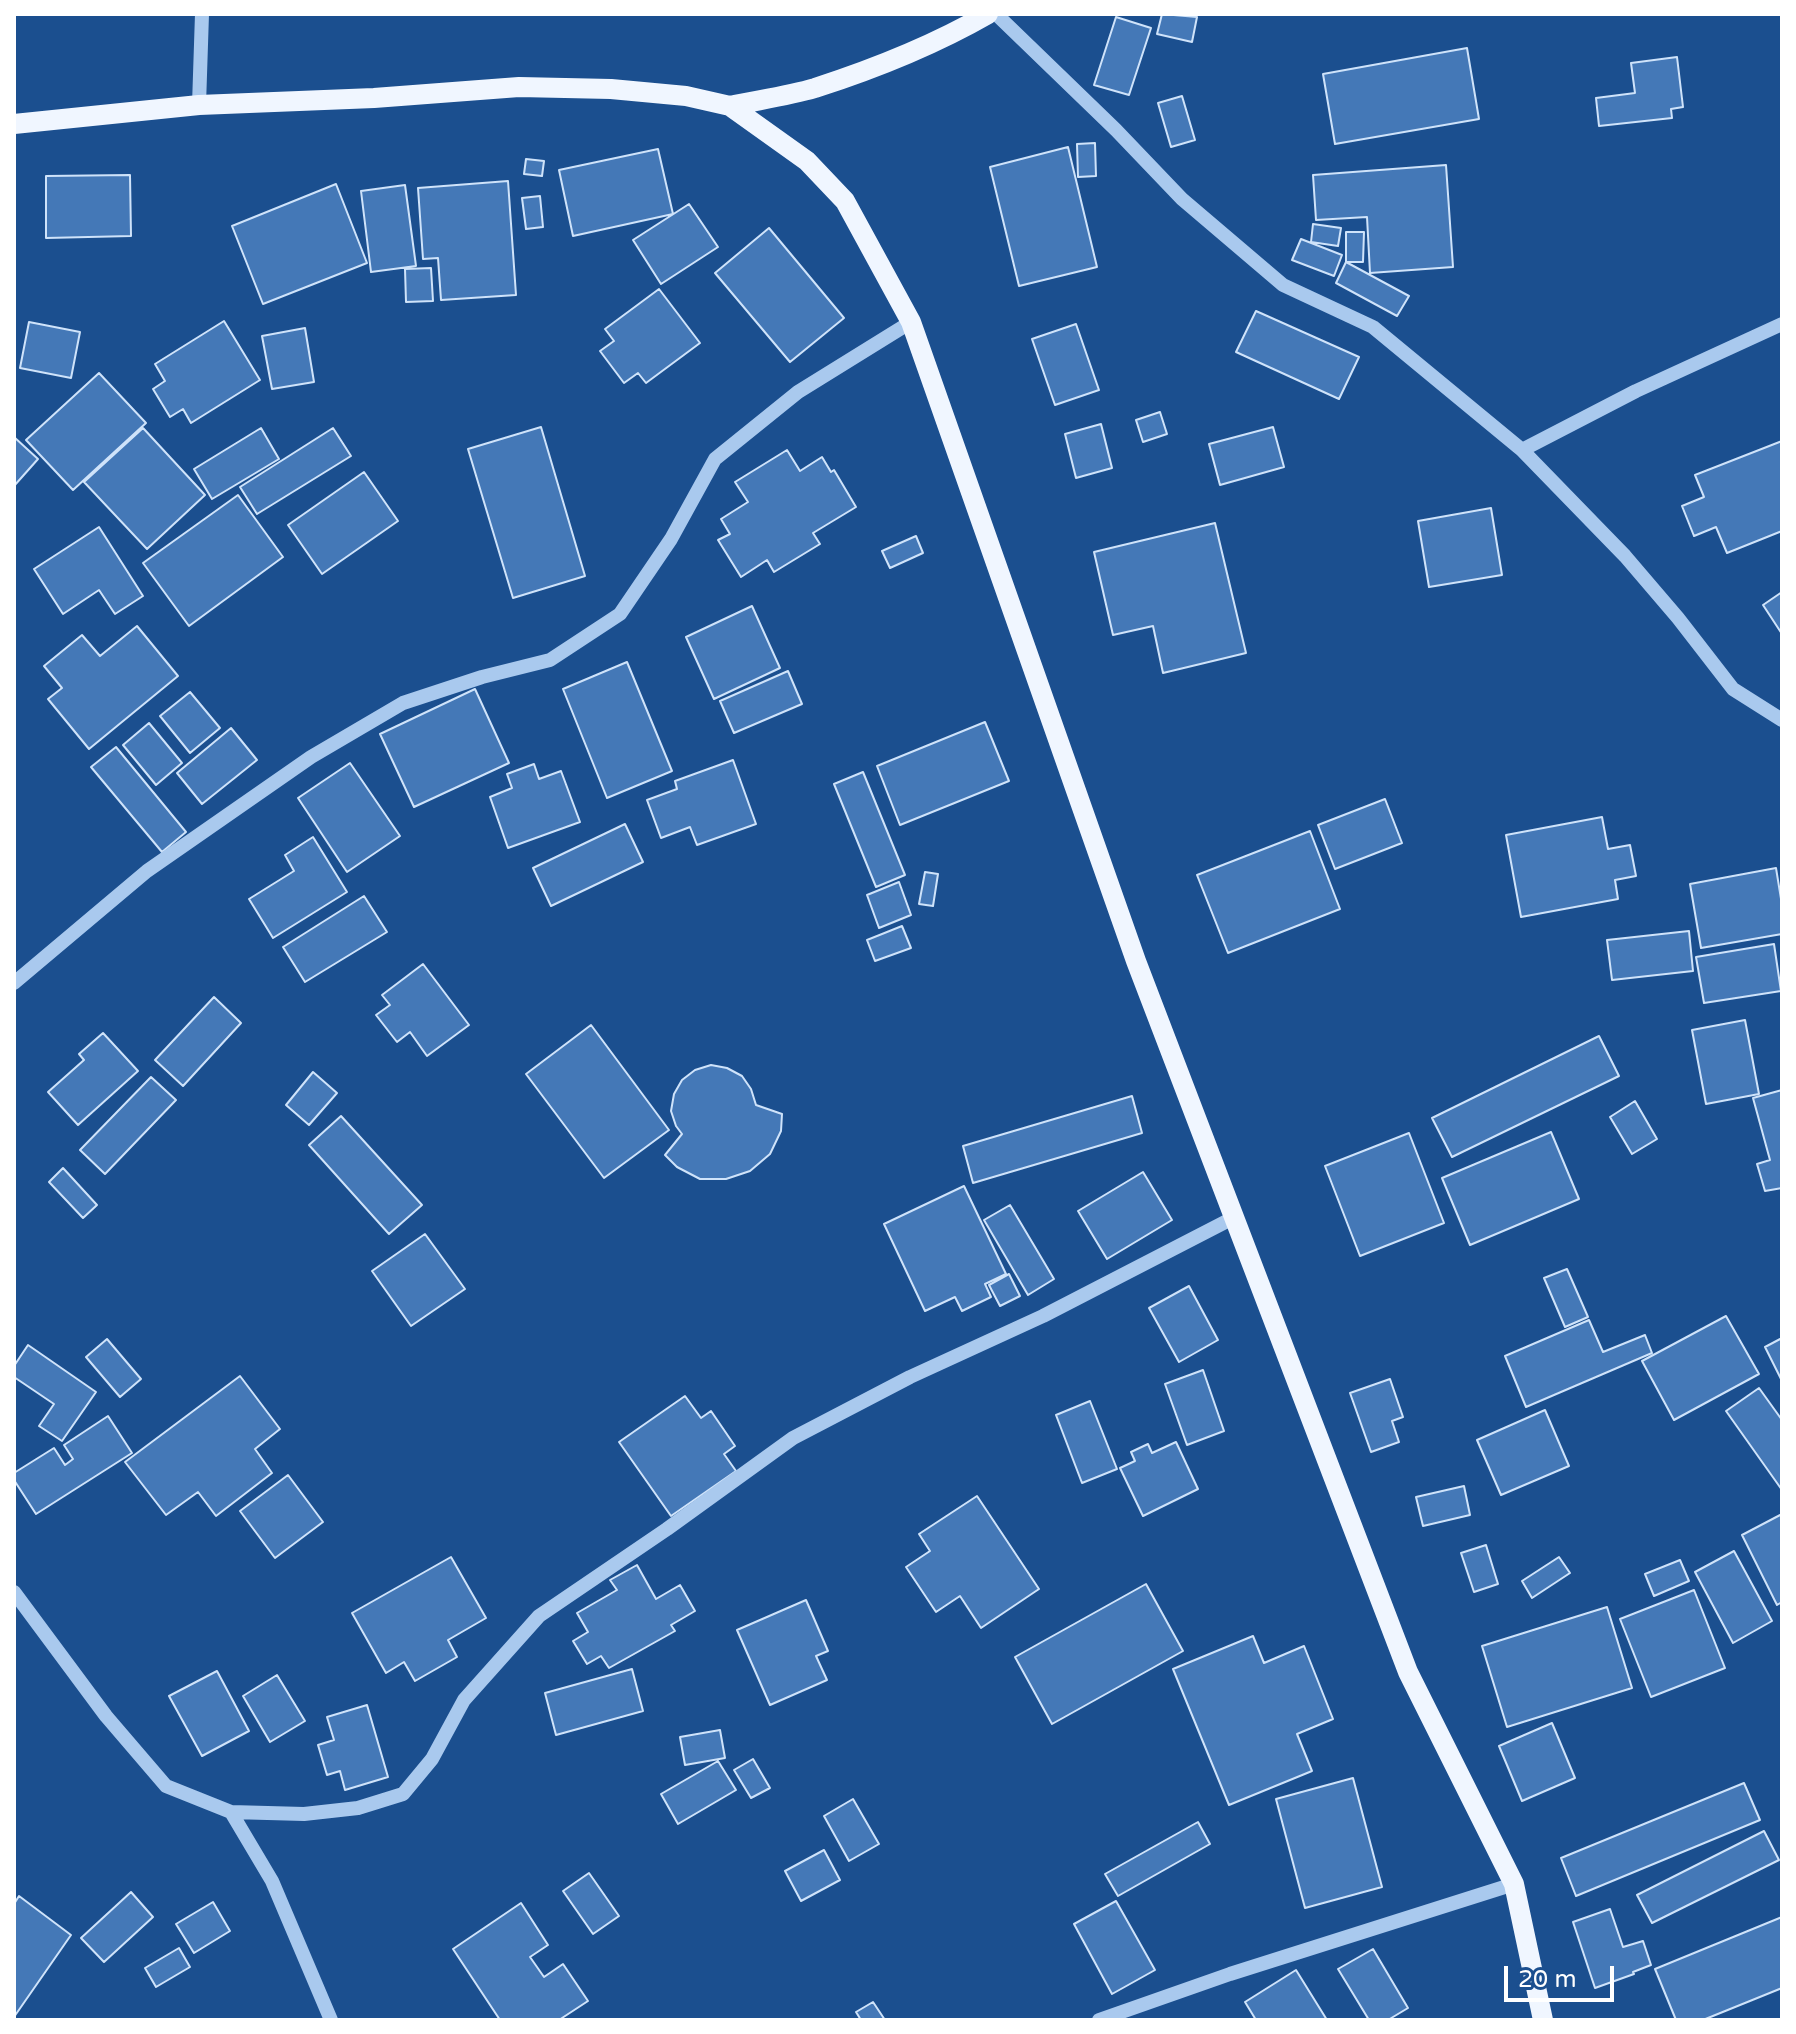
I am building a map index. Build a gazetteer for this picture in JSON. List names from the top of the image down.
{
  "scale_bar": "20 m"
}
